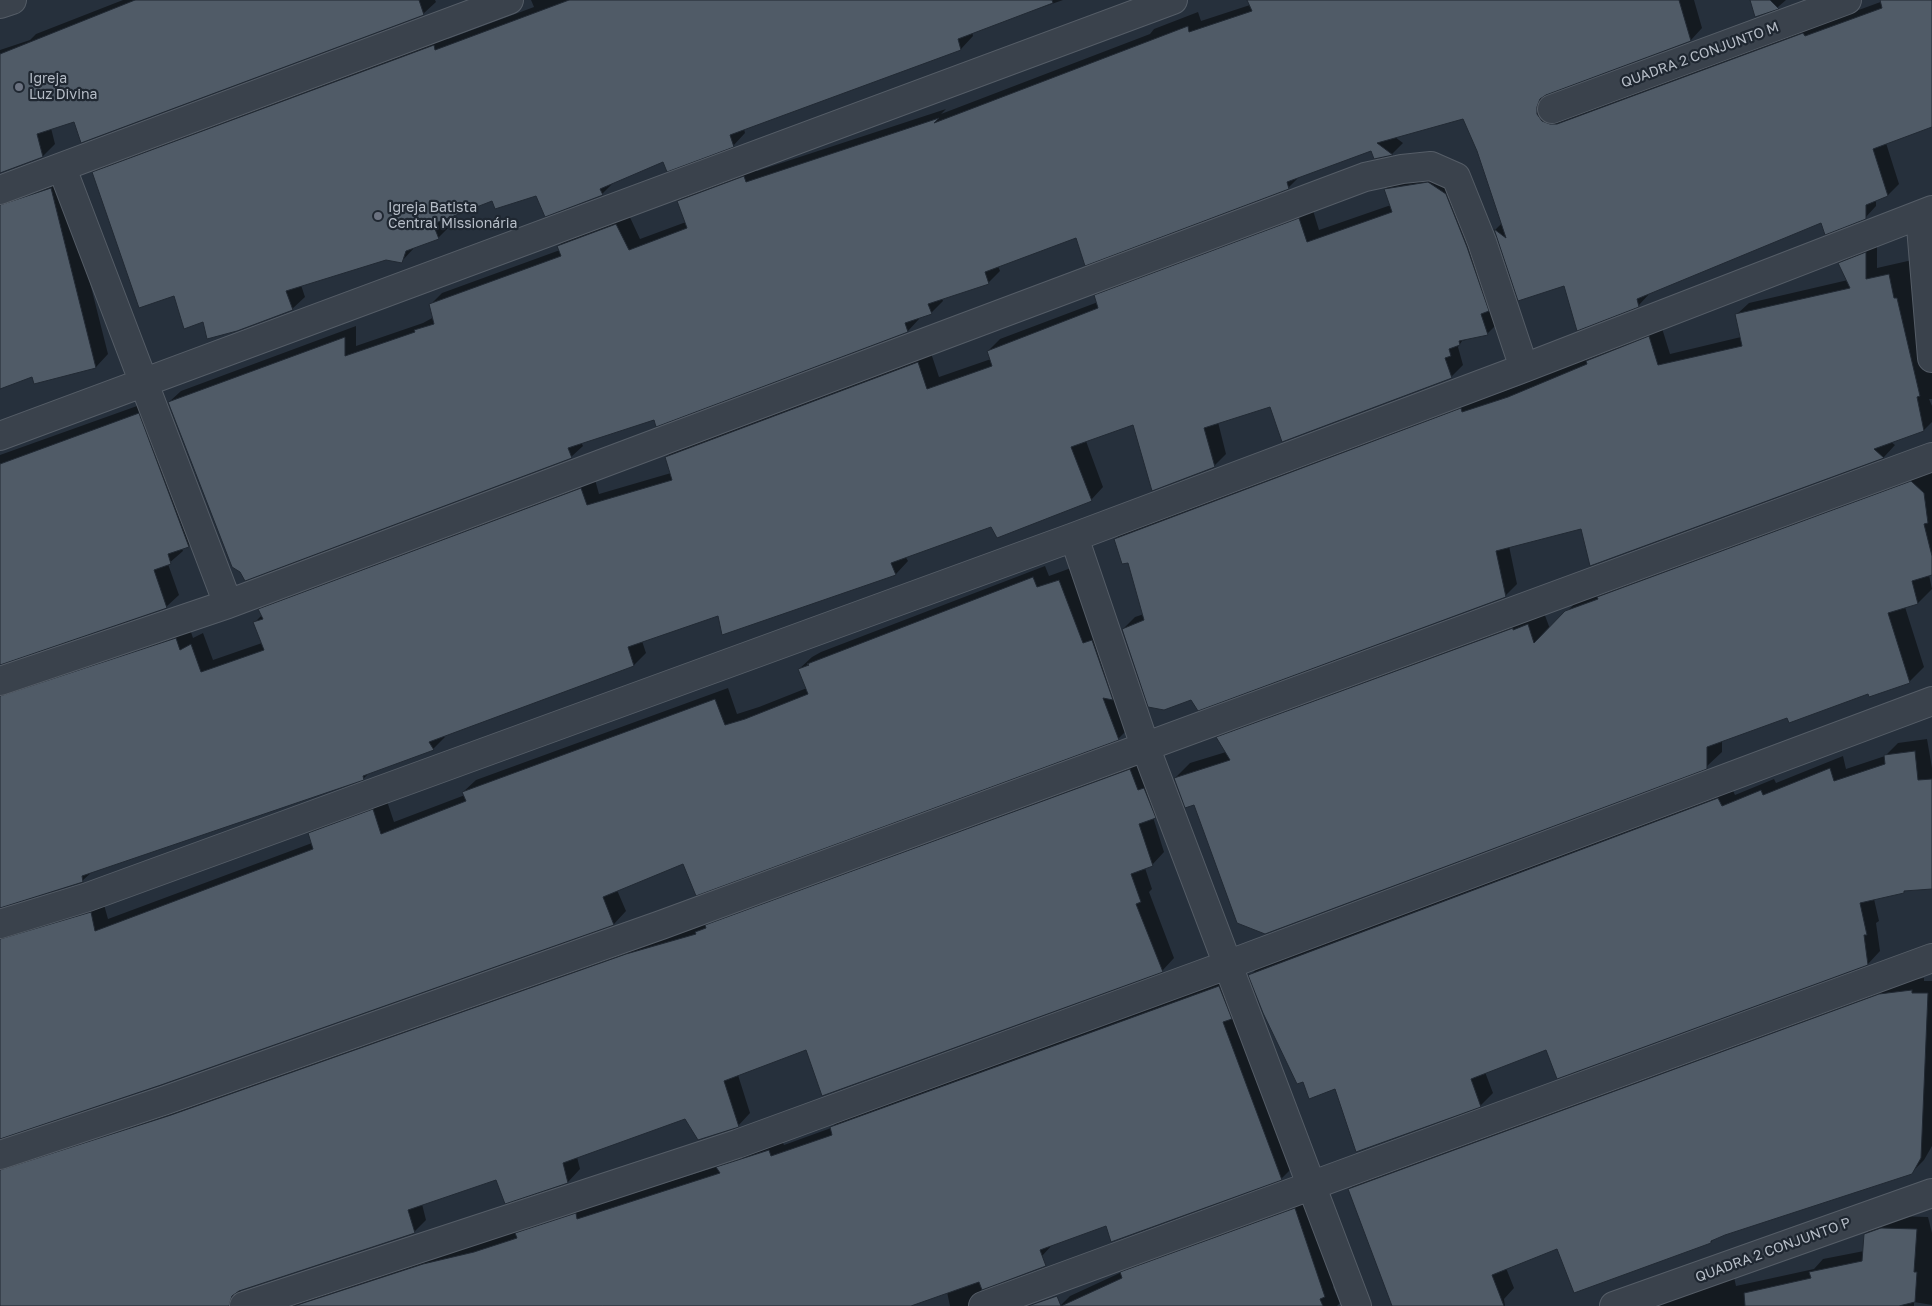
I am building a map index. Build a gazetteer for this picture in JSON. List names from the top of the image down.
{
  "streets": {
    "street": ["QUADRA 2 CONJUNTO M", "QUADRA 2 CONJUNTO P"]
  },
  "places": ["Igreja Luz Divina", "Igreja Batista Central Missionária"]
}
